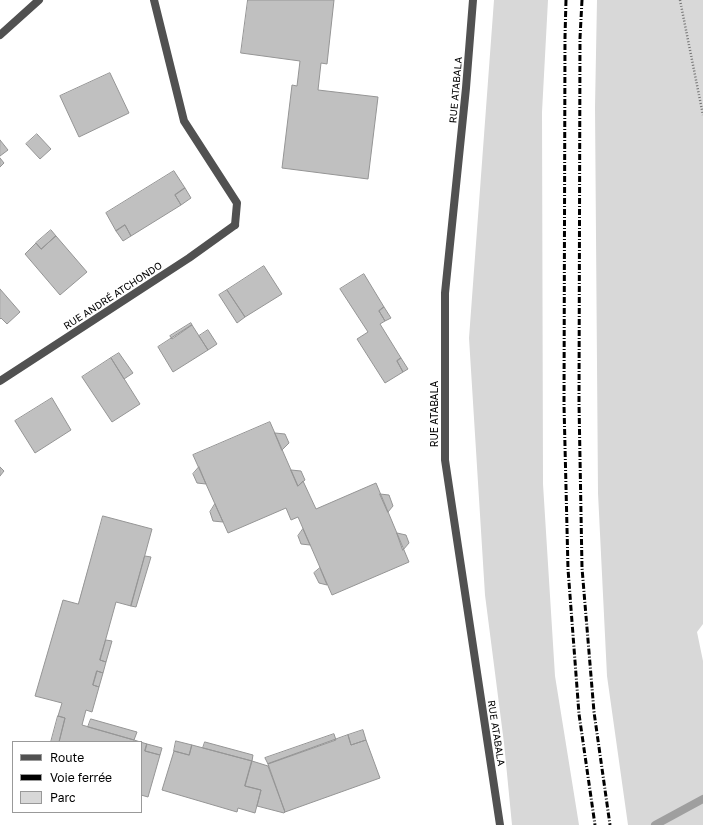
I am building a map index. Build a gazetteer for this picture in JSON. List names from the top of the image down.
{
  "streets": {
    "street": ["RUE ATABALA", "RUE ANDRÉ ATCHONDO"]
  },
  "legend": ["Route", "Voie ferrée", "Parc"]
}
